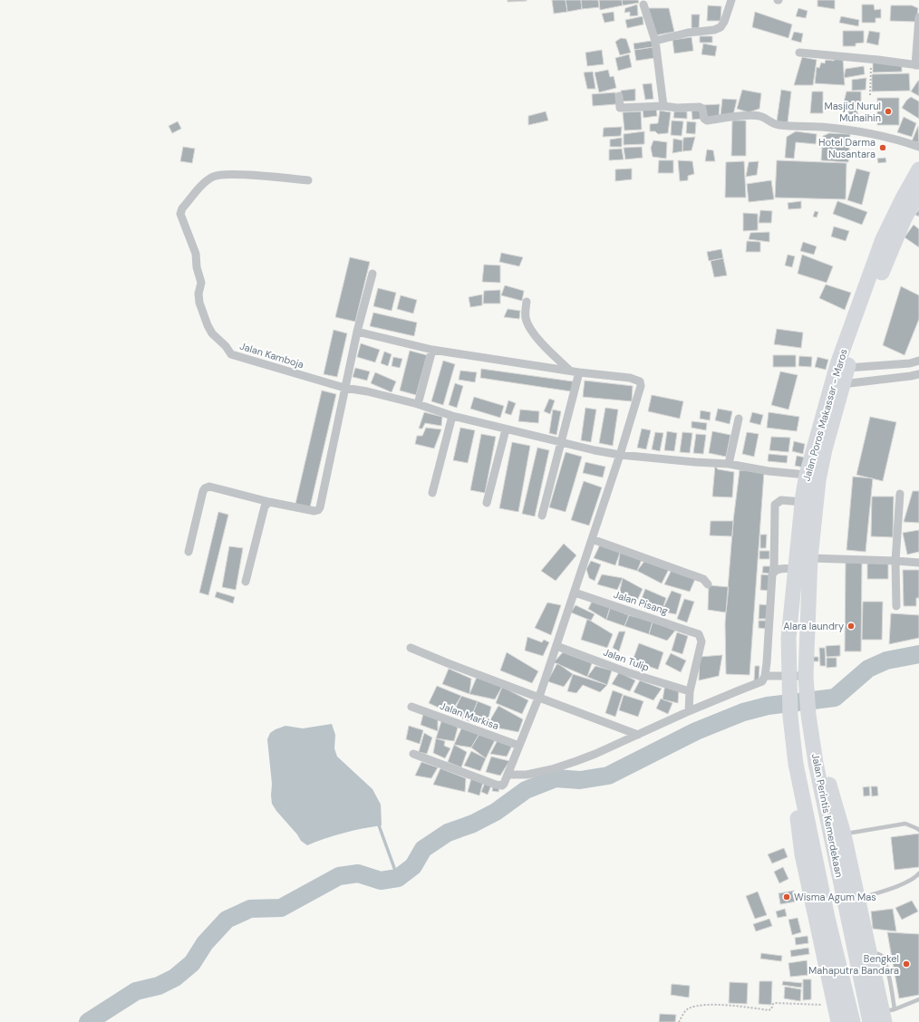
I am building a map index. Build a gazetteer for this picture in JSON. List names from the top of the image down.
{
  "streets": {
    "highway": ["Jalan Poros Makassar - Maros", "Jalan Perintis Kemerdekaan"],
    "street": [
      "Jalan Kamboja",
      "Jalan Pisang",
      "Jalan Tulip",
      "Jalan Markisa"
    ]
  },
  "crossings": [
    ["Jalan Poros Makassar - Maros", "Jalan Perintis Kemerdekaan"],
    ["Jalan Pisang", "Jalan Tulip"]
  ],
  "places": [
    "Masjid Nurul Muhaihin",
    "Hotel Darma Nusantara",
    "Alara laundry",
    "Wisma Agum Mas",
    "Bengkel Mahaputra Bandara"
  ]
}
